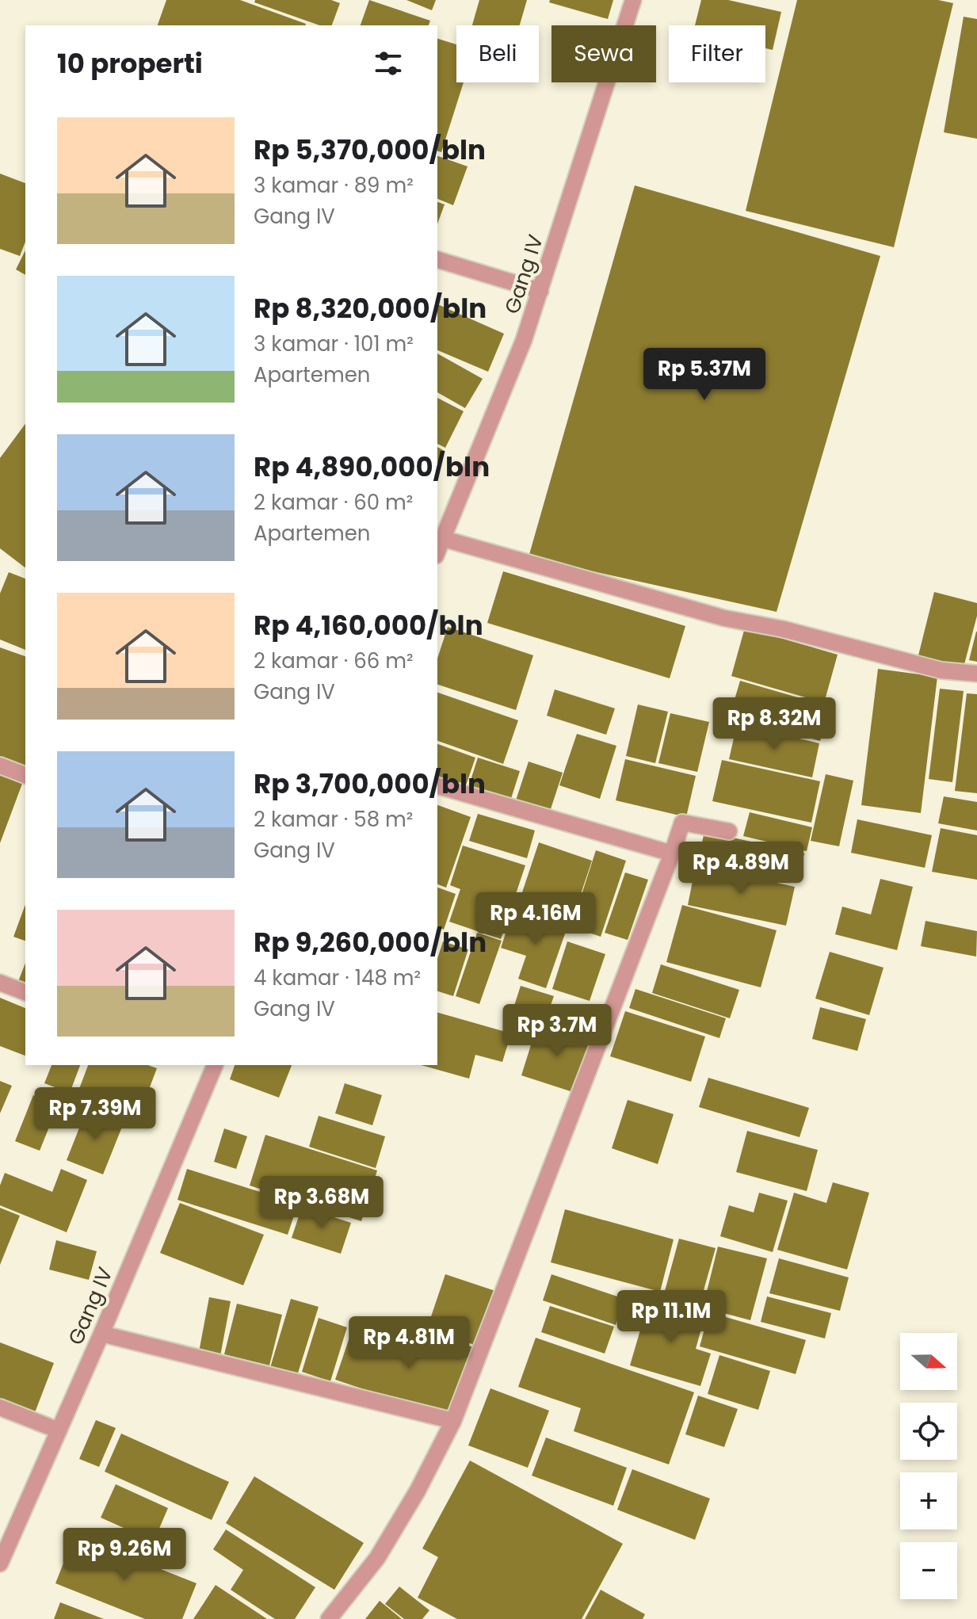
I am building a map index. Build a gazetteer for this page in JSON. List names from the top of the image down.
{
  "streets": {
    "street": ["Gang IV"]
  },
  "north": "right",
  "page": {
    "chip": ["Beli", "Sewa", "Filter"],
    "heading": "10 properti",
    "list": [
      {
        "name": "Rp 5,370,000/bln",
        "note": "3 kamar · 89 m² · Gang IV"
      },
      {
        "name": "Rp 8,320,000/bln",
        "note": "3 kamar · 101 m² · Apartemen"
      },
      {
        "name": "Rp 4,890,000/bln",
        "note": "2 kamar · 60 m² · Apartemen"
      },
      {
        "name": "Rp 4,160,000/bln",
        "note": "2 kamar · 66 m² · Gang IV"
      },
      {
        "name": "Rp 3,700,000/bln",
        "note": "2 kamar · 58 m² · Gang IV"
      },
      {
        "name": "Rp 9,260,000/bln",
        "note": "4 kamar · 148 m² · Gang IV"
      }
    ],
    "price": [
      "Rp 5.37M",
      "Rp 8.32M",
      "Rp 4.89M",
      "Rp 4.16M",
      "Rp 3.7M",
      "Rp 7.39M",
      "Rp 3.68M",
      "Rp 11.1M",
      "Rp 4.81M",
      "Rp 9.26M"
    ],
    "map_buttons": ["+", "−"]
  }
}
